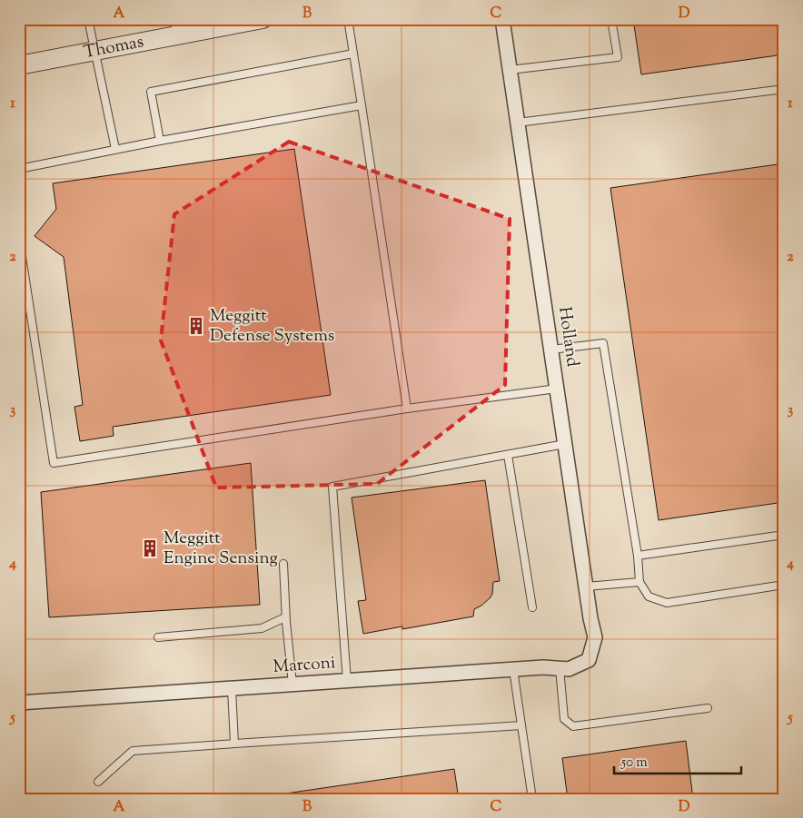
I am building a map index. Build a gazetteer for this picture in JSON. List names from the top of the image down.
{
  "streets": {
    "street": ["Thomas", "Holland", "Marconi"]
  },
  "crossings": [
    ["Holland", "Marconi"]
  ],
  "places": {
    "building": ["Meggitt Defense Systems", "Meggitt Engine Sensing"]
  },
  "scale_bar": "50 m",
  "grid": {
    "columns": [
      "A",
      "B",
      "C",
      "D"
    ],
    "rows": [
      "1",
      "2",
      "3",
      "4",
      "5"
    ]
  }
}
